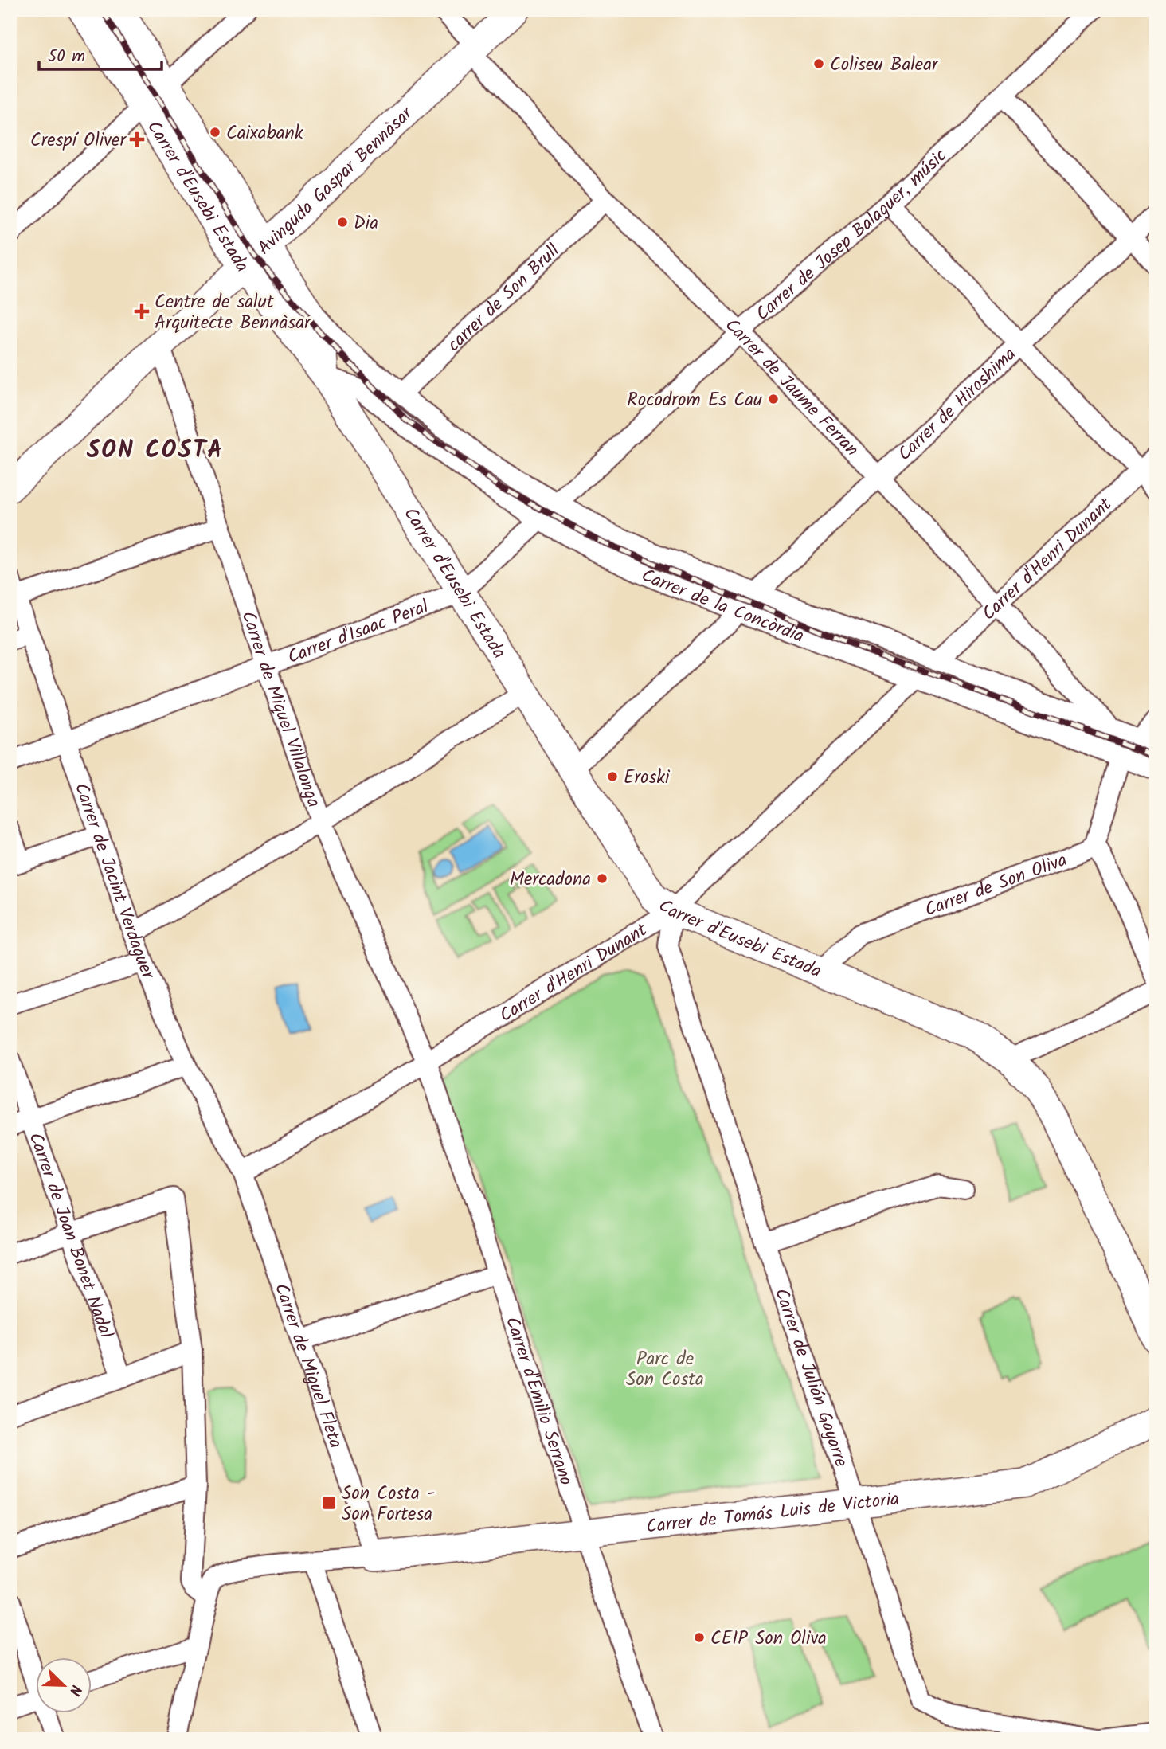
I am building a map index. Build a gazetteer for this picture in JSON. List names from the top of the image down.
{
  "streets": {
    "main road": ["Avinguda Gaspar Bennàsar", "Carrer d'Eusebi Estada", "Carrer de Tomás Luis de Victoria"],
    "street": [
      "Carrer de Josep Balaguer, músic",
      "carrer de Son Brull",
      "Carrer de Jaume Ferran",
      "Carrer de Hiroshima",
      "Carrer d'Henri Dunant",
      "Carrer de la Concòrdia",
      "Carrer d'Isaac Peral",
      "Carrer de Miquel Villalonga",
      "Carrer de Jacint Verdaguer",
      "Carrer de Son Oliva",
      "Carrer de Joan Bonet Nadal",
      "Carrer de Miguel Fleta",
      "Carrer de Julián Gayarre",
      "Carrer d'Emilio Serrano"
    ]
  },
  "crossings": [
    ["Avinguda Gaspar Bennàsar", "Carrer d'Eusebi Estada"],
    ["Avinguda Gaspar Bennàsar", "Carrer de Jaume Ferran"],
    ["Avinguda Gaspar Bennàsar", "Carrer de Miquel Villalonga"],
    ["Carrer d'Eusebi Estada", "carrer de Son Brull"],
    ["Carrer d'Eusebi Estada", "Carrer d'Henri Dunant"],
    ["Carrer d'Eusebi Estada", "Carrer de la Concòrdia"],
    ["Carrer d'Eusebi Estada", "Carrer d'Isaac Peral"],
    ["Carrer d'Eusebi Estada", "Carrer de Son Oliva"],
    ["Carrer d'Eusebi Estada", "Carrer de Julián Gayarre"],
    ["Carrer de Josep Balaguer, músic", "Carrer de Jaume Ferran"],
    ["Carrer de Josep Balaguer, músic", "Carrer de la Concòrdia"],
    ["carrer de Son Brull", "Carrer de Jaume Ferran"],
    ["carrer de Son Brull", "Carrer de la Concòrdia"],
    ["Carrer de Jaume Ferran", "Carrer de Hiroshima"],
    ["Carrer de Jaume Ferran", "Carrer d'Henri Dunant"],
    ["Carrer de Jaume Ferran", "Carrer de la Concòrdia"],
    ["Carrer de Hiroshima", "Carrer de la Concòrdia"],
    ["Carrer d'Henri Dunant", "Carrer de la Concòrdia"],
    ["Carrer d'Henri Dunant", "Carrer de Miquel Villalonga"],
    ["Carrer d'Henri Dunant", "Carrer de Jacint Verdaguer"],
    ["Carrer d'Henri Dunant", "Carrer de Miguel Fleta"],
    ["Carrer d'Henri Dunant", "Carrer de Julián Gayarre"],
    ["Carrer d'Henri Dunant", "Carrer d'Emilio Serrano"],
    ["Carrer d'Isaac Peral", "Carrer de Miquel Villalonga"],
    ["Carrer d'Isaac Peral", "Carrer de Jacint Verdaguer"],
    ["Carrer de Miquel Villalonga", "Carrer d'Emilio Serrano"],
    ["Carrer de Jacint Verdaguer", "Carrer de Miguel Fleta"],
    ["Carrer de Miguel Fleta", "Carrer de Tomás Luis de Victoria"],
    ["Carrer de Julián Gayarre", "Carrer de Tomás Luis de Victoria"],
    ["Carrer d'Emilio Serrano", "Carrer de Tomás Luis de Victoria"]
  ],
  "districts": ["SON COSTA"],
  "parks": ["Parc de Son Costa"],
  "places": {
    "other": [
      "Coliseu Balear",
      "Caixabank",
      "Dia",
      "Rocodrom Es Cau",
      "Eroski",
      "Mercadona",
      "CEIP Son Oliva"
    ],
    "health": ["Crespí Oliver", "Centre de salut Arquitecte Bennàsar"],
    "transit": ["Son Costa - Son Fortesa"]
  },
  "scale_bar": "50 m",
  "north": "bottom right"
}
